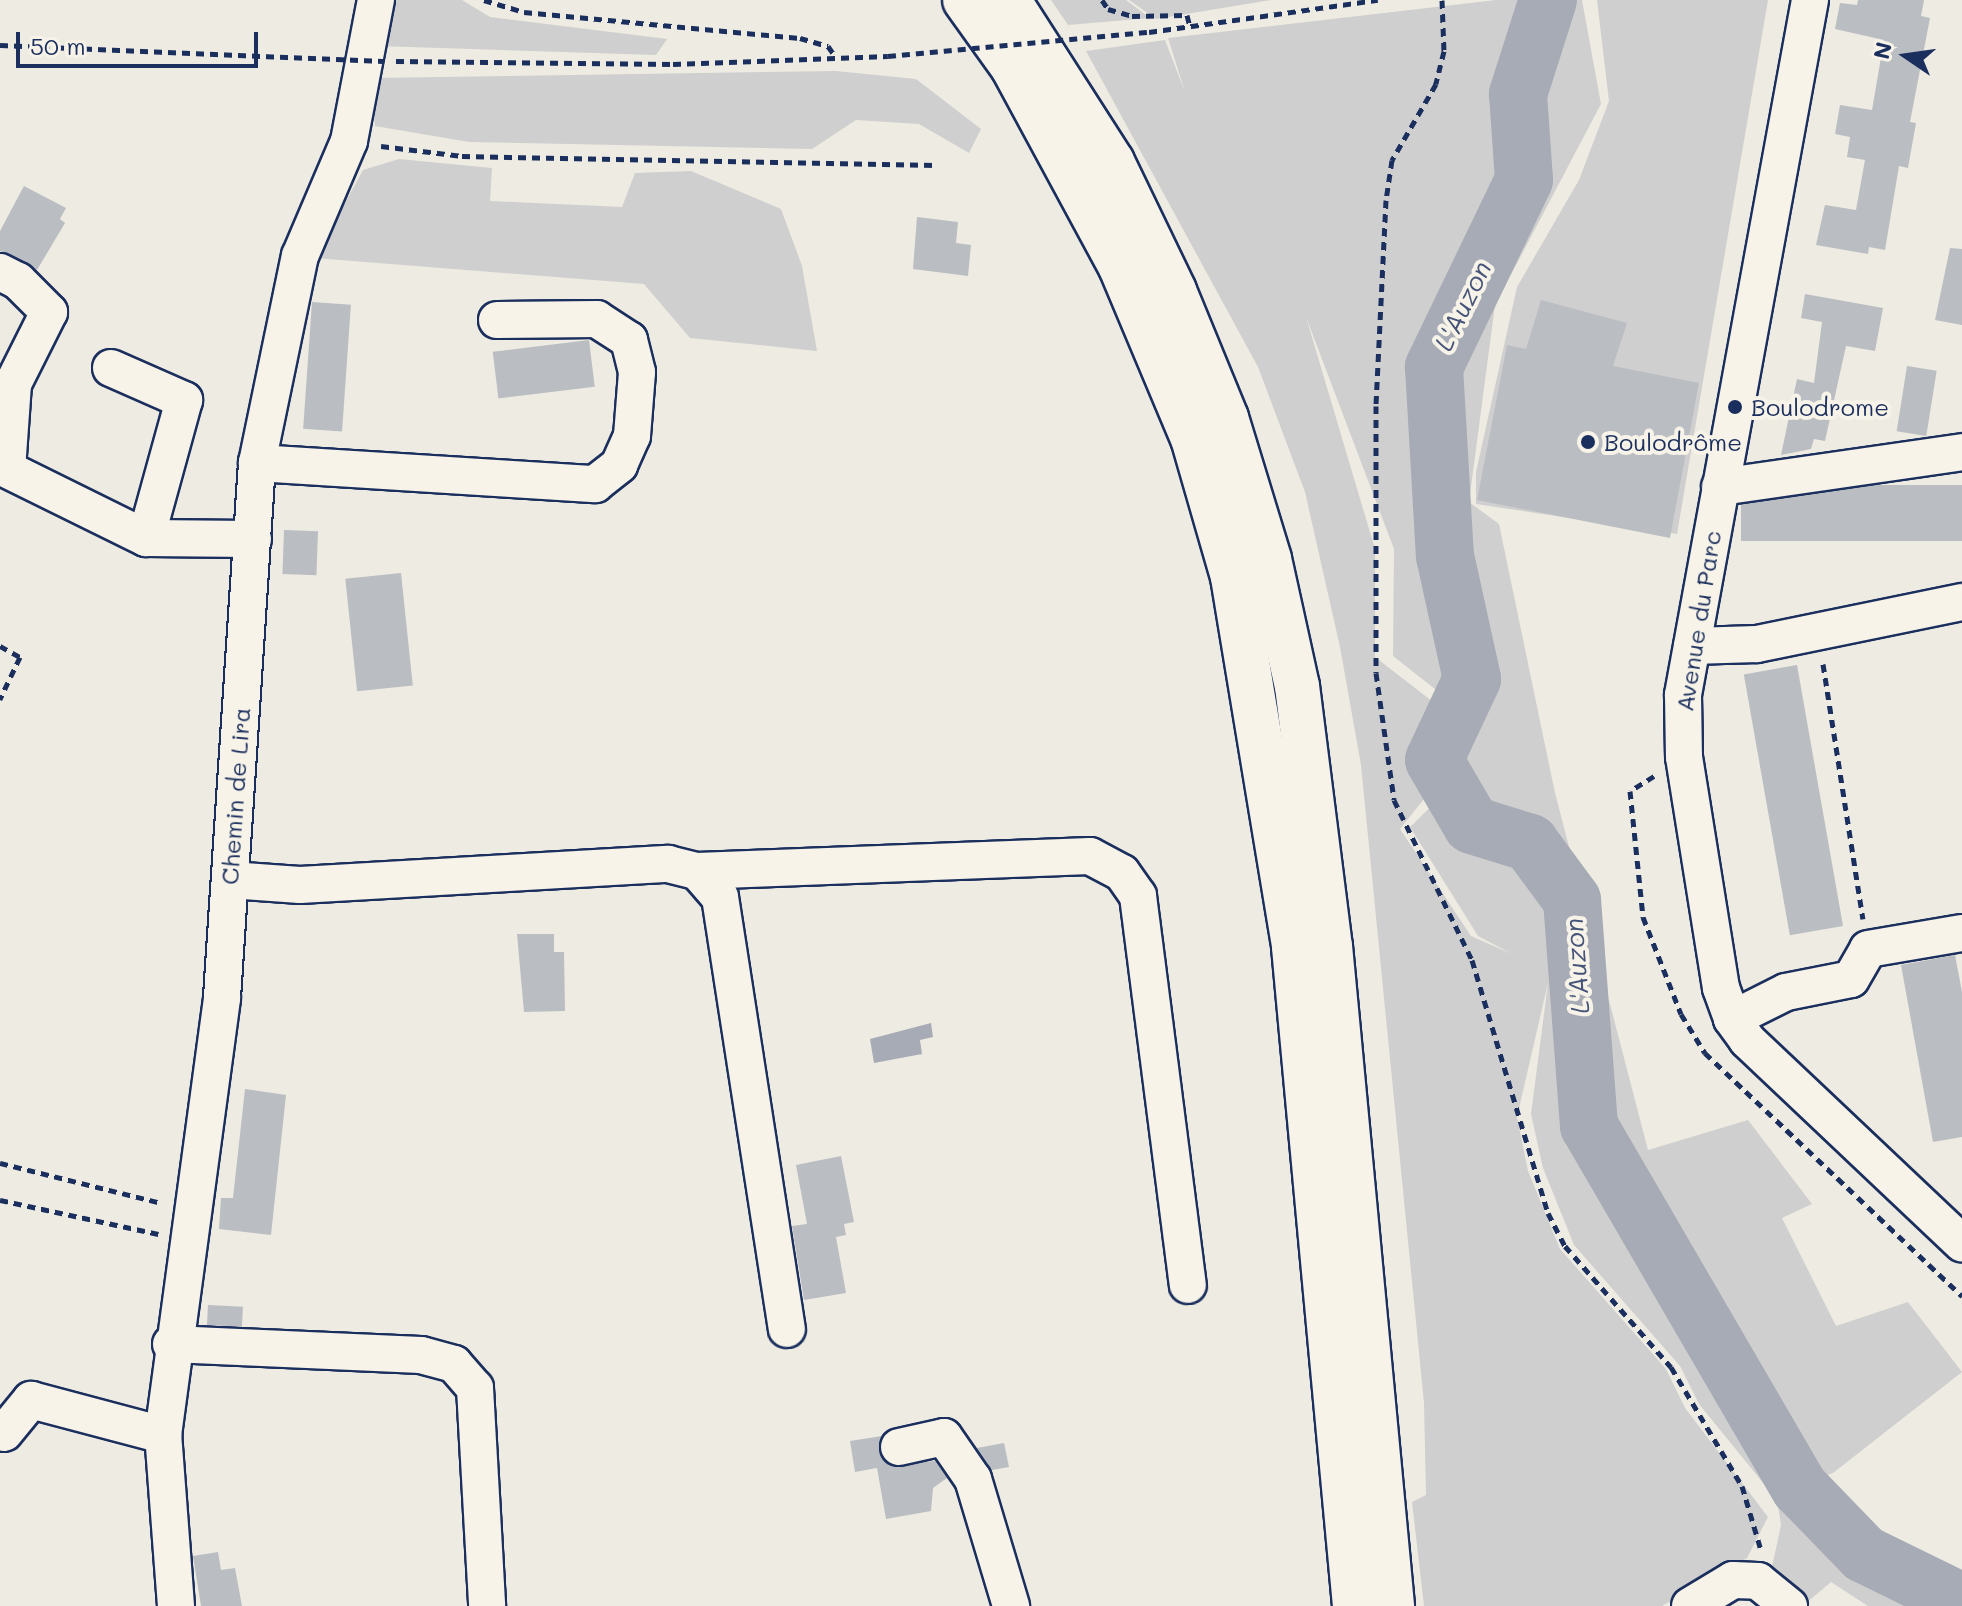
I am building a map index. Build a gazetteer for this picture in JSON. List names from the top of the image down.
{
  "streets": {
    "street": ["Avenue du Parc", "Chemin de Lira"]
  },
  "water": ["L'Auzon"],
  "places": ["Boulodrome", "Boulodrôme"],
  "scale_bar": "50 m",
  "north": "left"
}
